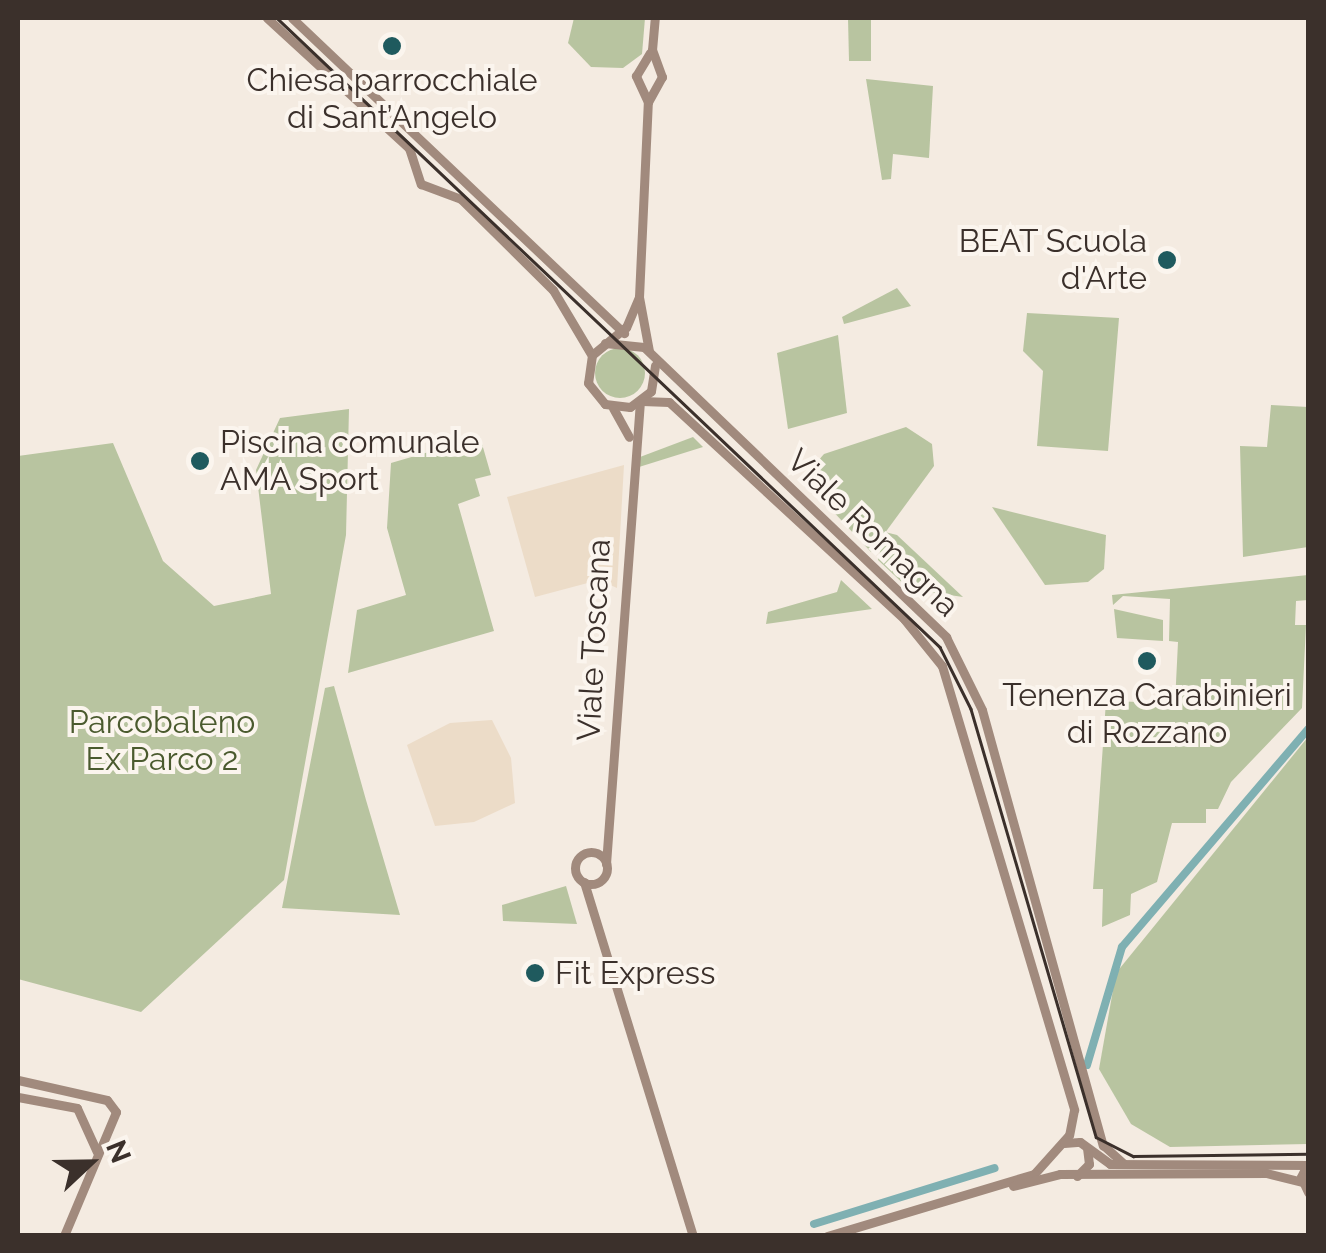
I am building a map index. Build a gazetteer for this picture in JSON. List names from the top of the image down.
{
  "streets": {
    "main road": ["Viale Romagna", "Viale Toscana"]
  },
  "crossings": [
    ["Viale Romagna", "Viale Toscana"]
  ],
  "parks": ["Parcobaleno Ex Parco 2"],
  "places": [
    "Chiesa parrocchiale di Sant’Angelo",
    "BEAT Scuola d'Arte",
    "Piscina comunale AMA Sport",
    "Tenenza Carabinieri di Rozzano",
    "Fit Express"
  ],
  "north": "right"
}
